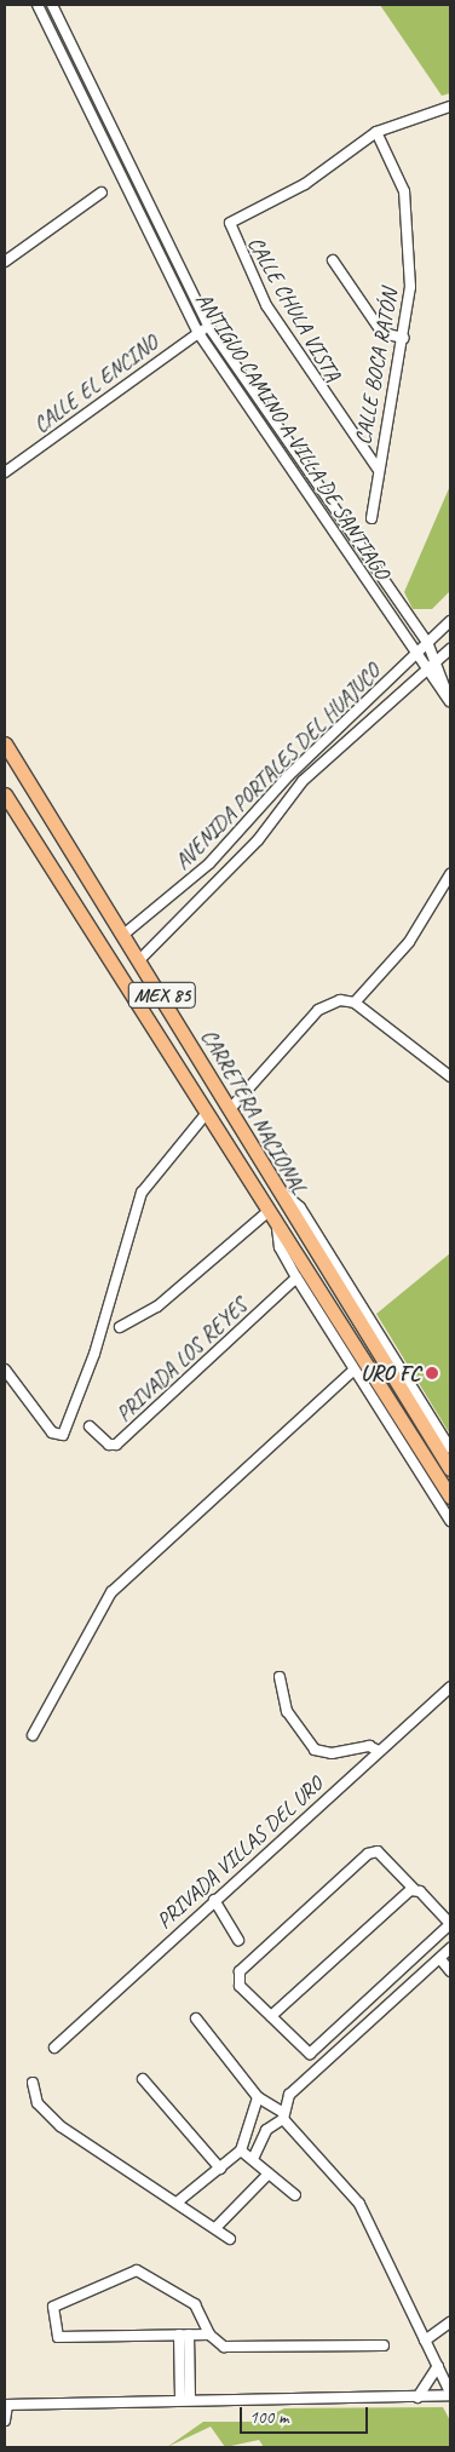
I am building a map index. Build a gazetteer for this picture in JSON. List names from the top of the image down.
{
  "streets": {
    "highway": ["MEX 85", "CARRETERA NACIONAL"],
    "street": [
      "CALLE CHULA VISTA",
      "CALLE BOCA RATÓN",
      "CALLE EL ENCINO",
      "ANTIGUO CAMINO A VILLA DE SANTIAGO",
      "AVENIDA PORTALES DEL HUAJUCO",
      "PRIVADA LOS REYES",
      "PRIVADA VILLAS DEL URO"
    ]
  },
  "crossings": [
    ["CALLE CHULA VISTA", "CALLE BOCA RATÓN"],
    ["CALLE EL ENCINO", "ANTIGUO CAMINO A VILLA DE SANTIAGO"],
    ["ANTIGUO CAMINO A VILLA DE SANTIAGO", "AVENIDA PORTALES DEL HUAJUCO"],
    ["AVENIDA PORTALES DEL HUAJUCO", "CARRETERA NACIONAL"],
    ["MEX 85", "CARRETERA NACIONAL"],
    ["MEX 85", "PRIVADA LOS REYES"],
    ["CARRETERA NACIONAL", "PRIVADA LOS REYES"]
  ],
  "places": ["URO FC"],
  "scale_bar": "100 m"
}
